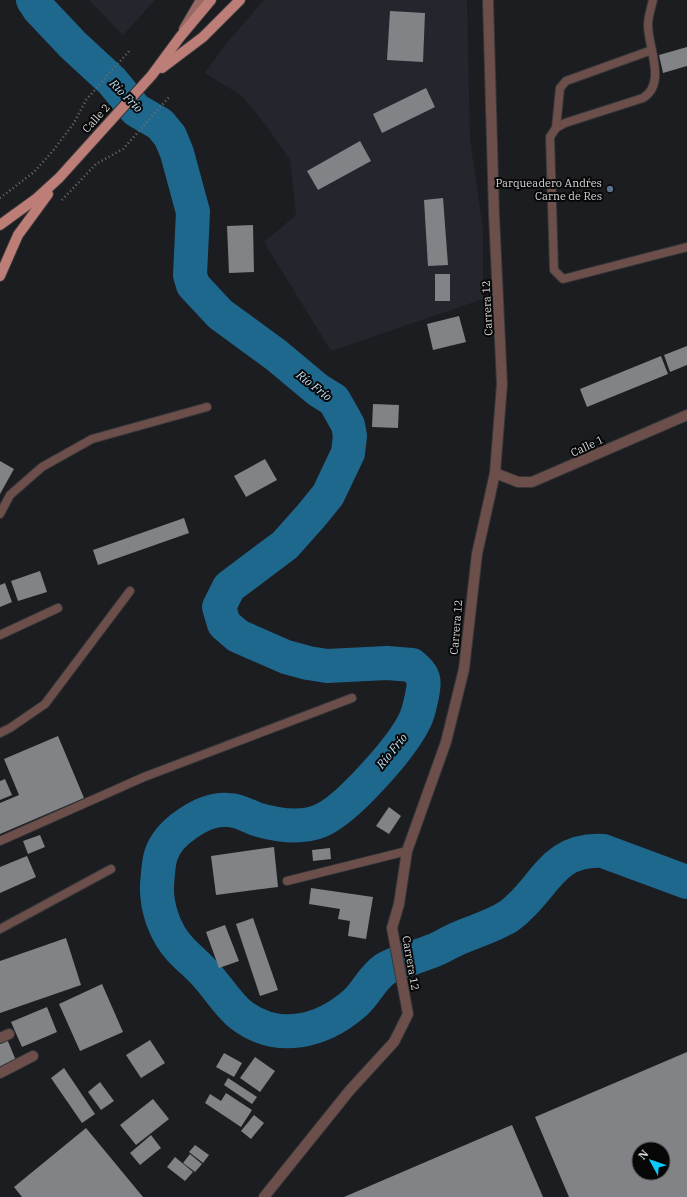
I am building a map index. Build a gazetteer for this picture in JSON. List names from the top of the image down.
{
  "streets": {
    "main road": ["Calle 2"],
    "street": ["Carrera 12", "Calle 1"]
  },
  "crossings": [
    ["Carrera 12", "Calle 1"]
  ],
  "water": ["Río Frío"],
  "places": ["Parqueadero Andŕes Carne de Res"],
  "north": "top left"
}
